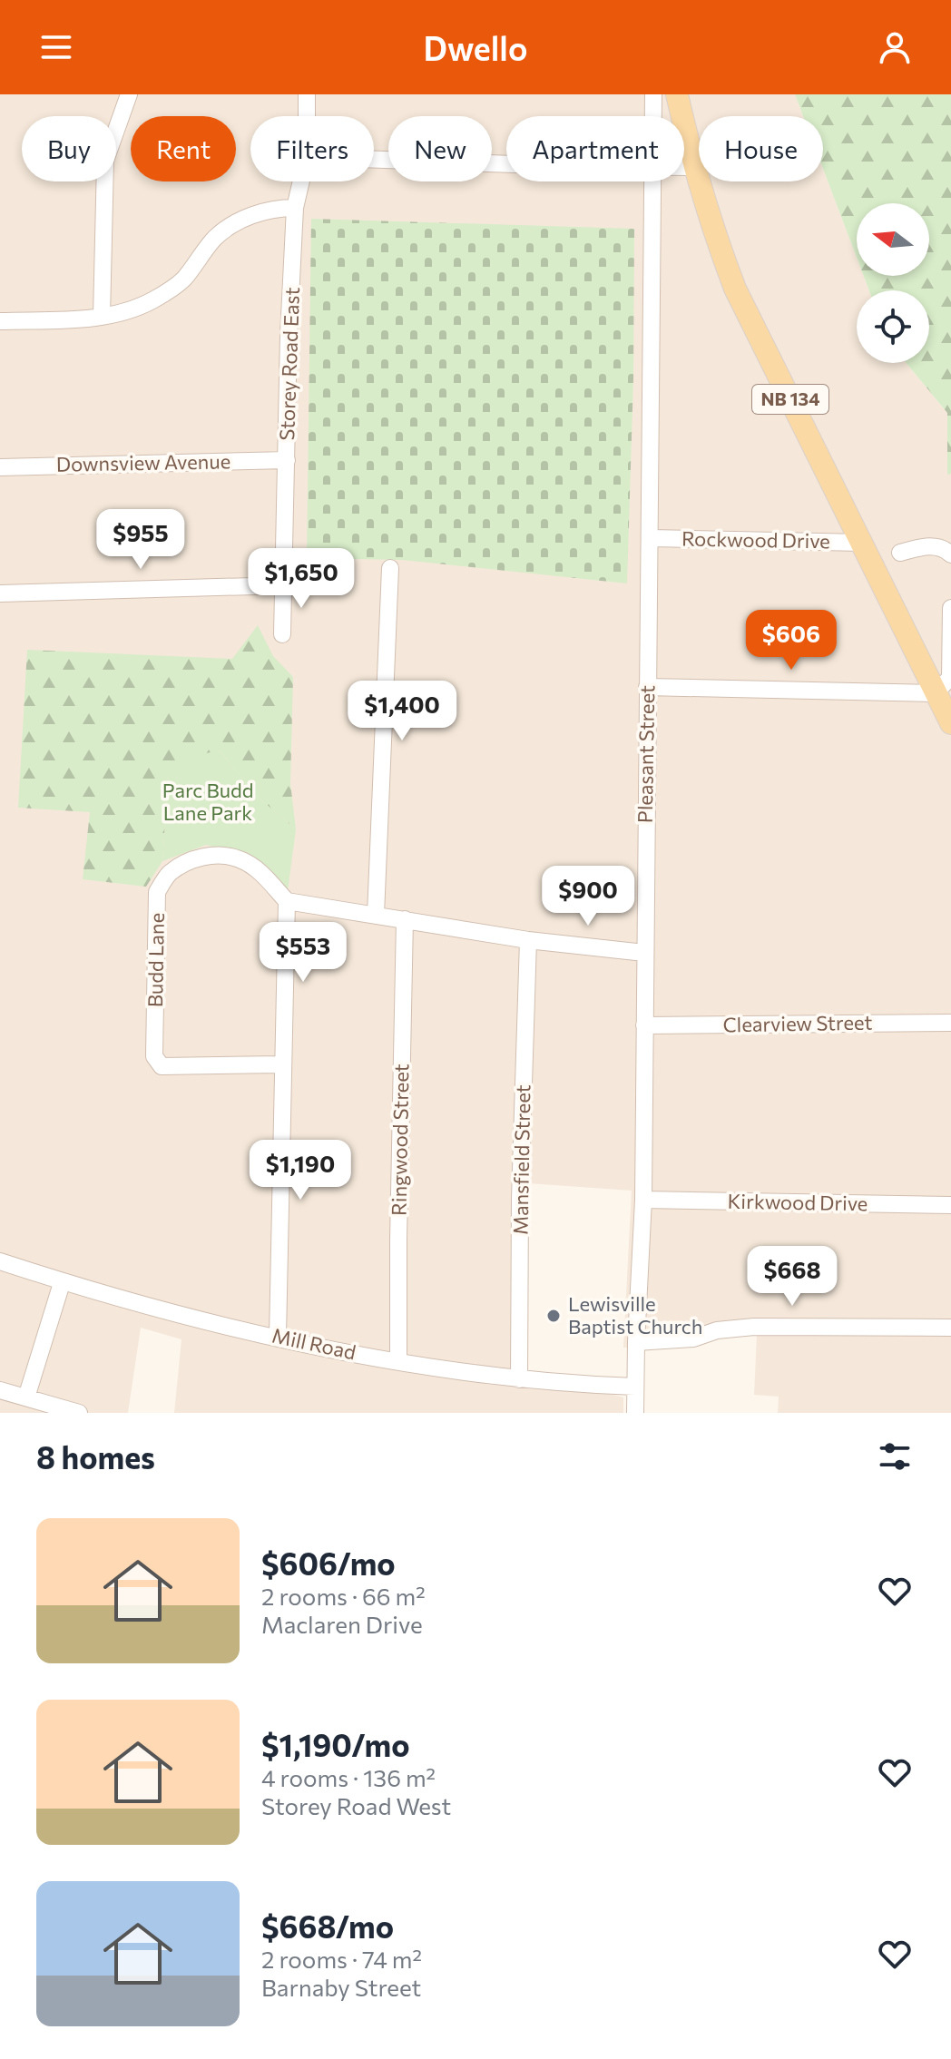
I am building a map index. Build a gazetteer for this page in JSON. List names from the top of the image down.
{
  "streets": {
    "main road": ["NB 134"],
    "street": [
      "Storey Road East",
      "Downsview Avenue",
      "Rockwood Drive",
      "Pleasant Street",
      "Budd Lane",
      "Clearview Street",
      "Ringwood Street",
      "Mansfield Street",
      "Kirkwood Drive",
      "Mill Road"
    ]
  },
  "crossings": [
    ["Storey Road East", "Downsview Avenue"],
    ["NB 134", "Rockwood Drive"],
    ["Rockwood Drive", "Pleasant Street"],
    ["Pleasant Street", "Clearview Street"],
    ["Pleasant Street", "Kirkwood Drive"],
    ["Pleasant Street", "Mill Road"],
    ["Ringwood Street", "Mill Road"],
    ["Mansfield Street", "Mill Road"]
  ],
  "parks": ["Parc Budd Lane Park"],
  "places": ["Lewisville Baptist Church"],
  "north": "left",
  "page": {
    "header": "Dwello",
    "chip": [
      "Buy",
      "Rent",
      "Filters",
      "New",
      "Apartment",
      "House"
    ],
    "price": [
      "$955",
      "$1,650",
      "$606",
      "$1,400",
      "$900",
      "$553",
      "$1,190",
      "$668"
    ],
    "heading": "8 homes",
    "list": [
      {
        "name": "$606/mo",
        "note": "2 rooms · 66 m² · Maclaren Drive"
      },
      {
        "name": "$1,190/mo",
        "note": "4 rooms · 136 m² · Storey Road West"
      },
      {
        "name": "$668/mo",
        "note": "2 rooms · 74 m² · Barnaby Street"
      }
    ]
  }
}
